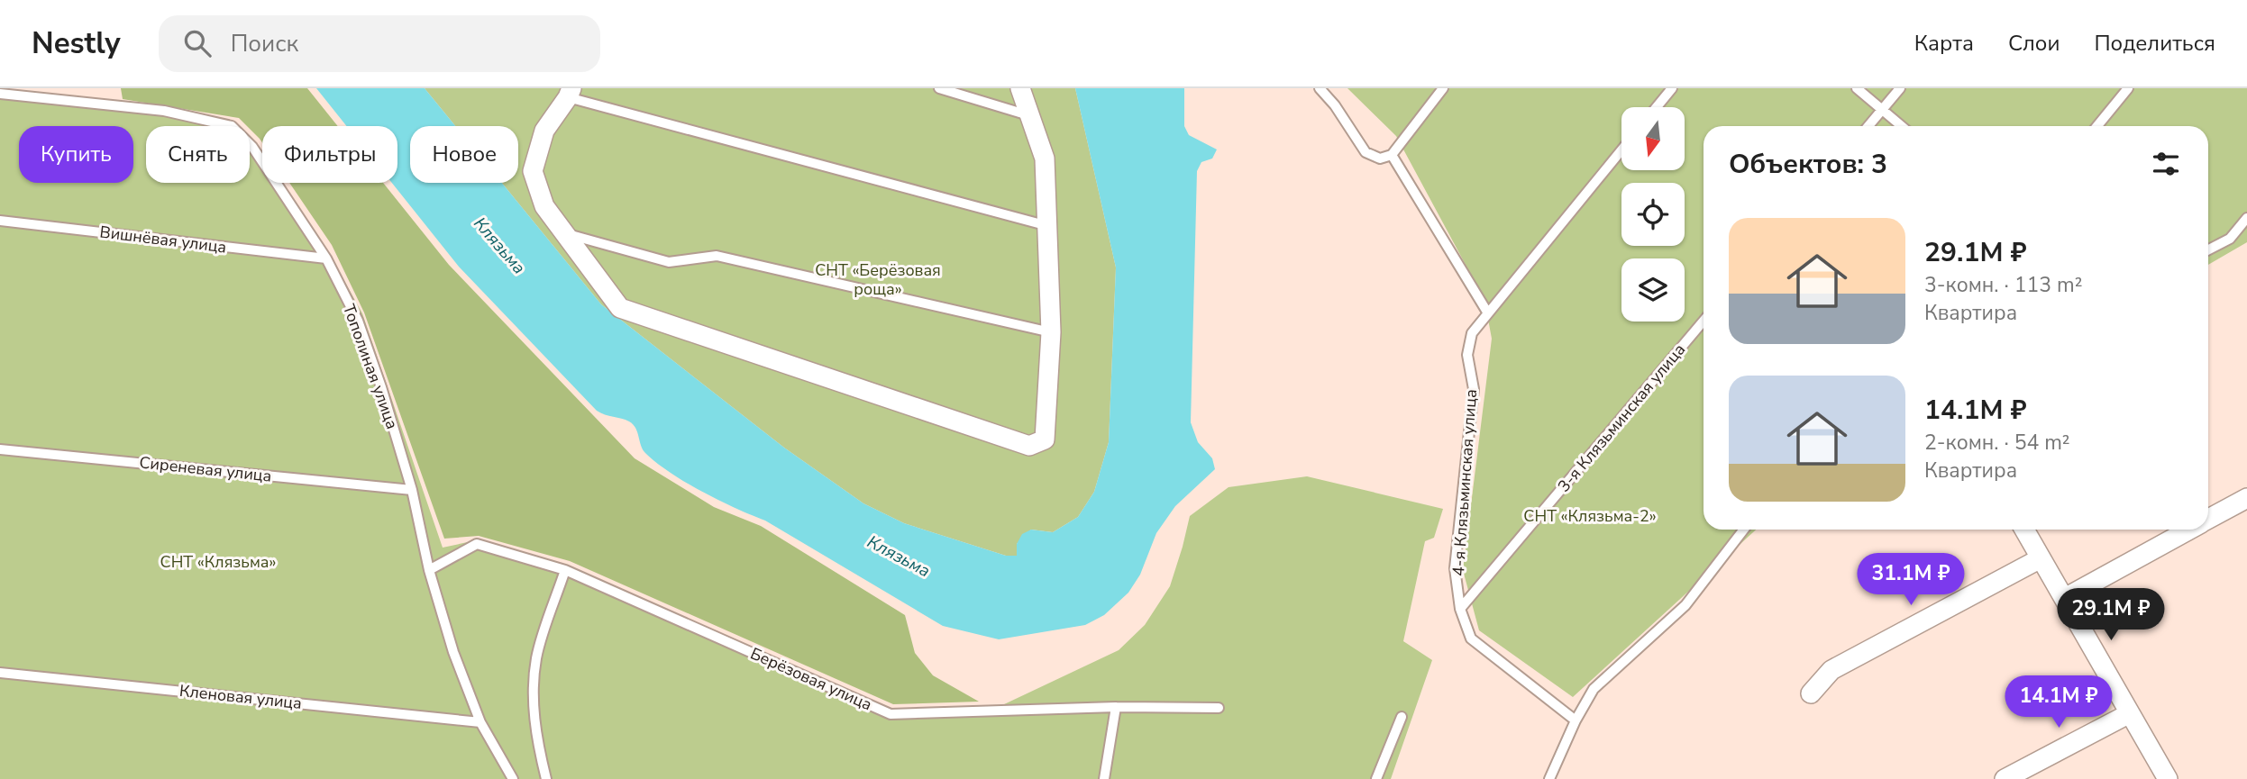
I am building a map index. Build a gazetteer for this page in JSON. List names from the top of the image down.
{
  "streets": {
    "lane": [
      "Вишнёвая улица",
      "Тополиная улица",
      "3-я Клязьминская улица",
      "Сиреневая улица",
      "4-я Клязьминская улица",
      "Берёзовая улица",
      "Кленовая улица"
    ]
  },
  "crossings": [
    ["Вишнёвая улица", "Тополиная улица"],
    ["Тополиная улица", "Сиреневая улица"],
    ["Тополиная улица", "Берёзовая улица"],
    ["Тополиная улица", "Кленовая улица"],
    ["3-я Клязьминская улица", "4-я Клязьминская улица"]
  ],
  "water": ["Клязьма"],
  "parks": ["СНТ «Берёзовая роща»", "СНТ «Клязьма-2»", "СНТ «Клязьма»"],
  "north": "bottom",
  "page": {
    "header": "Nestly",
    "search": "Поиск",
    "nav": ["Карта", "Слои", "Поделиться"],
    "chip": [
      "Купить",
      "Снять",
      "Фильтры",
      "Новое"
    ],
    "heading": "Объектов: 3",
    "list": [
      {
        "name": "29.1M ₽",
        "note": "3-комн. · 113 m² · Квартира"
      },
      {
        "name": "14.1M ₽",
        "note": "2-комн. · 54 m² · Квартира"
      }
    ],
    "price": ["31.1M ₽", "29.1M ₽", "14.1M ₽"]
  }
}
